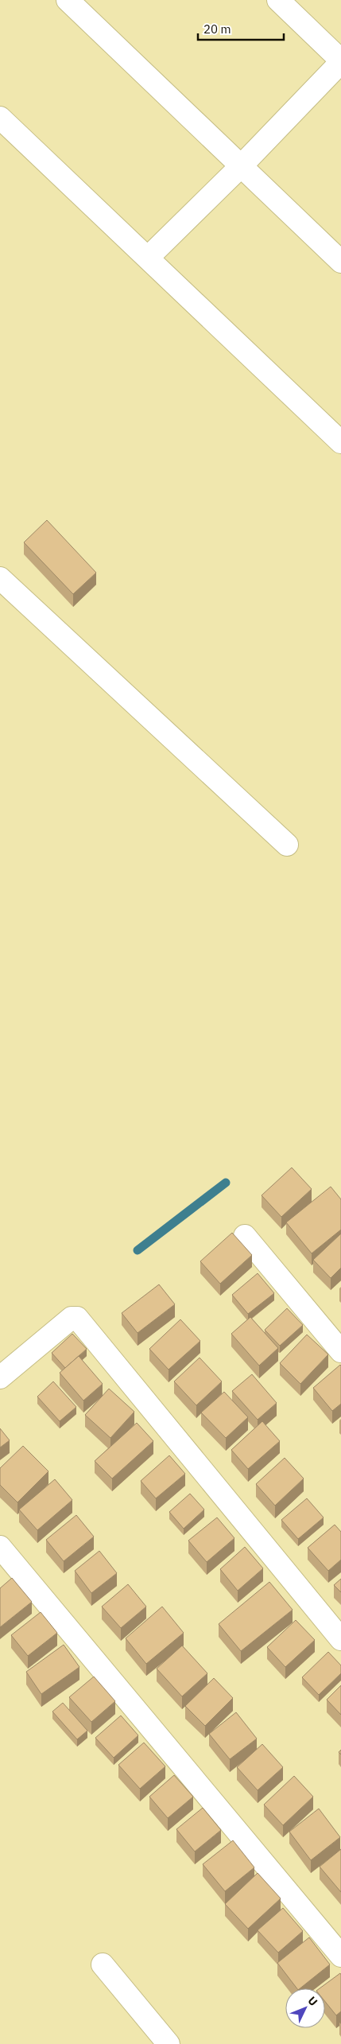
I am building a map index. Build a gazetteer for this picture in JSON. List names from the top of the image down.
{
  "scale_bar": "20 m",
  "north": "top right"
}
